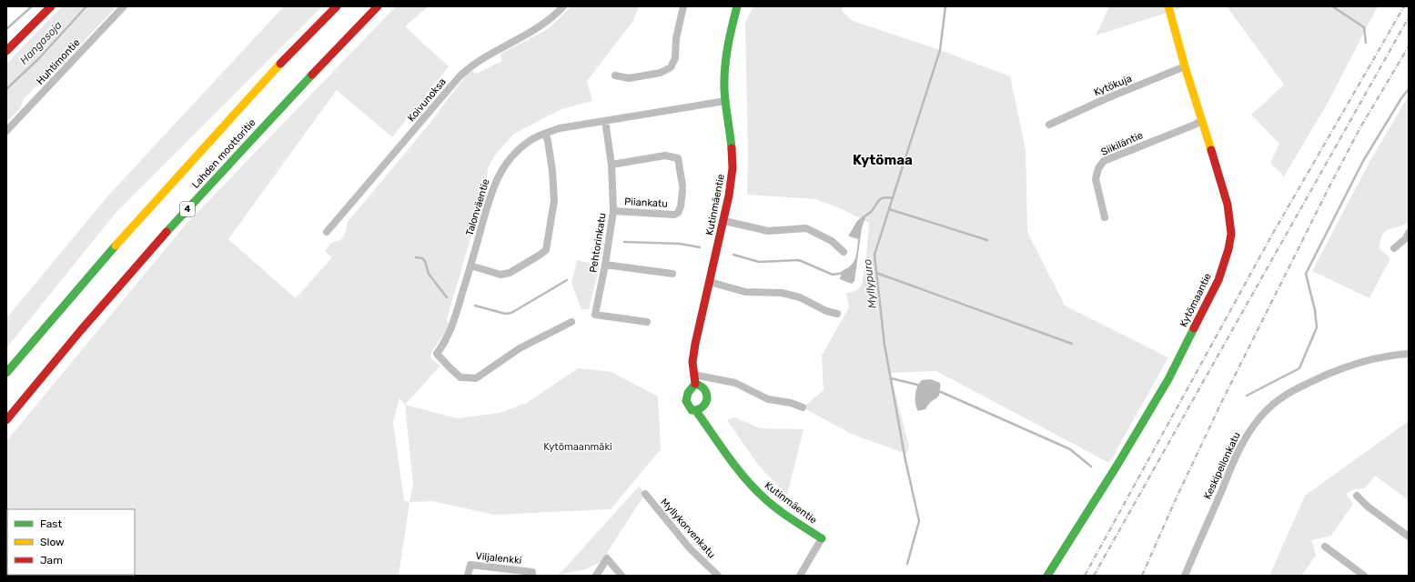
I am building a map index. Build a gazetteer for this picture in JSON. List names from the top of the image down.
{
  "streets": {
    "main road": [
      "Lahden moottoritie",
      "Kutinmäentie",
      "4",
      "Kytömaantie"
    ],
    "street": [
      "Huhtimontie",
      "Kytökuja",
      "Koivunoksa",
      "Siikiläntie",
      "Piiankatu",
      "Talonväentie",
      "Pehtorinkatu",
      "Keskipellonkatu",
      "Myllykorvenkatu",
      "Viljalenkki"
    ]
  },
  "crossings": [
    ["Kytökuja", "Kytömaantie"],
    ["Siikiläntie", "Kytömaantie"],
    ["Piiankatu", "Pehtorinkatu"],
    ["Kutinmäentie", "Talonväentie"],
    ["Talonväentie", "Pehtorinkatu"]
  ],
  "districts": ["Kytömaa"],
  "water": ["Hangasoja", "Myllypuro"],
  "parks": ["Kytömaanmäki"],
  "legend": ["Fast", "Slow", "Jam"]
}
